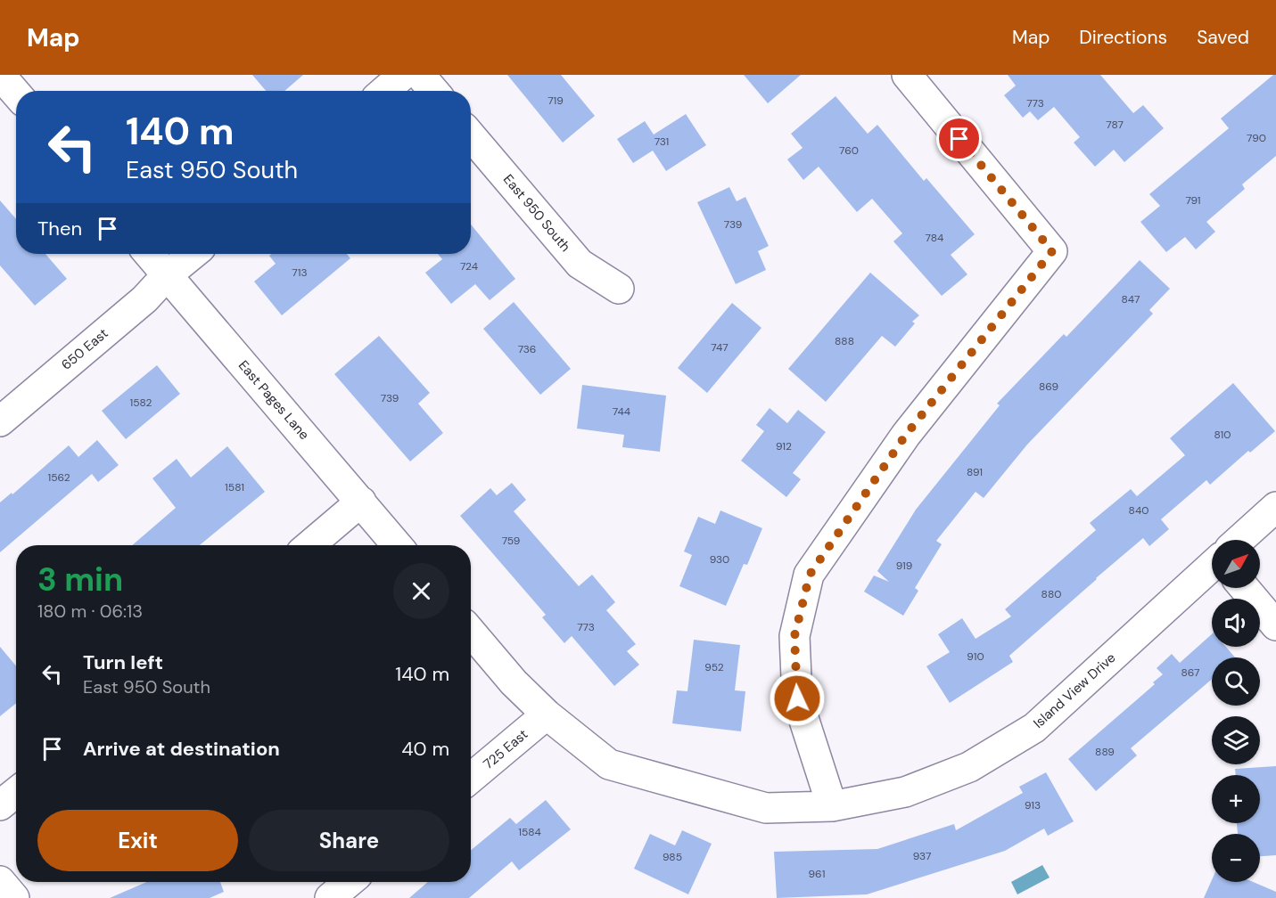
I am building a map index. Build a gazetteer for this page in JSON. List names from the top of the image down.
{
  "streets": {
    "street": [
      "East 950 South",
      "650 East",
      "East Pages Lane",
      "Island View Drive",
      "725 East"
    ]
  },
  "crossings": [
    ["650 East", "East Pages Lane"],
    ["Island View Drive", "725 East"]
  ],
  "house_numbers": [
    "719",
    "773",
    "787",
    "790",
    "731",
    "760",
    "791",
    "739",
    "784",
    "724",
    "713",
    "847",
    "888",
    "747",
    "736",
    "869",
    "739",
    "1582",
    "744",
    "810",
    "912",
    "891",
    "1562",
    "1581",
    "840",
    "759",
    "930",
    "919",
    "880",
    "773",
    "910",
    "952",
    "867",
    "889",
    "913",
    "1584",
    "937",
    "985",
    "961"
  ],
  "north": "top right",
  "page": {
    "header": "Map",
    "nav": ["Map", "Directions", "Saved"],
    "turn": ["140 m", "East 950 South"],
    "then": "Then",
    "map_buttons": ["+", "−"],
    "heading": ["3 min", "180 m · 06:13"],
    "list": [
      {
        "name": "Turn left",
        "note": "East 950 South",
        "value": "140 m"
      },
      {
        "name": "Arrive at destination",
        "value": "40 m"
      }
    ],
    "buttons": ["Exit", "Share"]
  }
}
